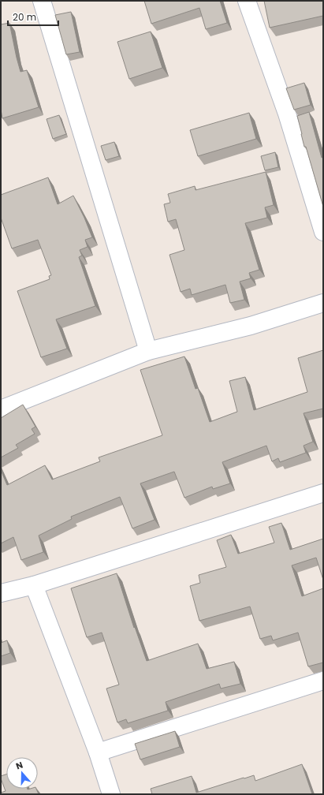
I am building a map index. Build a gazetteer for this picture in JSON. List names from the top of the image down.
{
  "scale_bar": "20 m",
  "north": "top"
}
